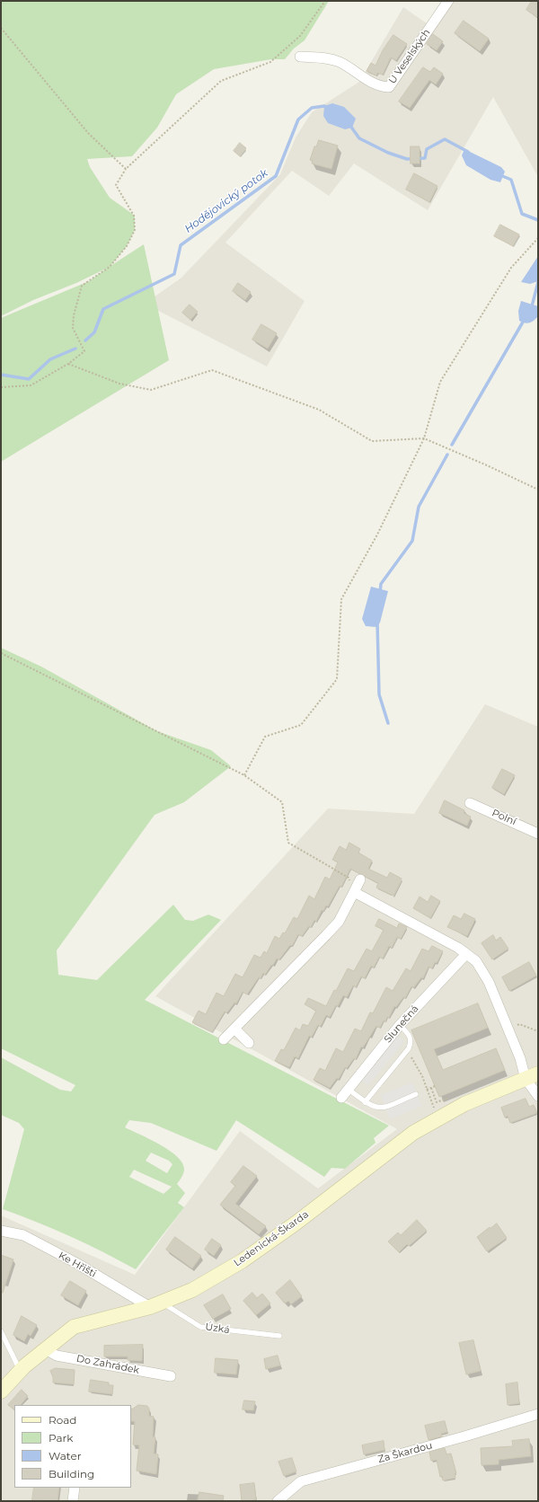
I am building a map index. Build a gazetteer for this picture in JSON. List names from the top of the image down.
{
  "streets": {
    "main road": ["Ledenická-Škarda"],
    "street": [
      "U Veselských",
      "Polní",
      "Slunečná",
      "Ke Hřišti",
      "Do Zahrádek",
      "Za Škardou"
    ],
    "lane": ["Úzká"]
  },
  "crossings": [
    ["Ledenická-Škarda", "Ke Hřišti"],
    ["Ledenická-Škarda", "Úzká"],
    ["Ledenická-Škarda", "Do Zahrádek"],
    ["Ke Hřišti", "Úzká"]
  ],
  "water": ["Hodějovický potok"],
  "legend": [
    "Road",
    "Park",
    "Water",
    "Building"
  ]
}
